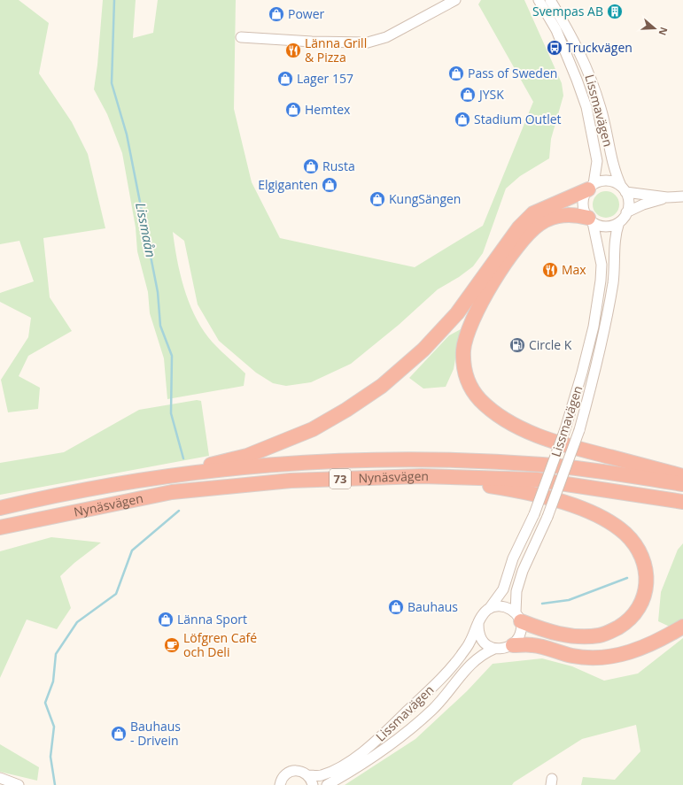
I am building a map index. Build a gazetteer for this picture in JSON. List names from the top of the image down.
{
  "streets": {
    "highway": ["Nynäsvägen", "73"],
    "street": ["Lissmavägen"]
  },
  "water": ["Lissmaån"],
  "places": {
    "building": ["Svempas AB"],
    "shop": [
      "Power",
      "Pass of Sweden",
      "Lager 157",
      "JYSK",
      "Hemtex",
      "Stadium Outlet",
      "Rusta",
      "Elgiganten",
      "KungSängen",
      "Bauhaus",
      "Länna Sport",
      "Bauhaus - Drivein"
    ],
    "bus stop": ["Truckvägen"],
    "restaurant": ["Länna Grill & Pizza", "Max"],
    "fuel station": ["Circle K"],
    "cafe": ["Löfgren Café och Deli"]
  },
  "north": "right"
}
